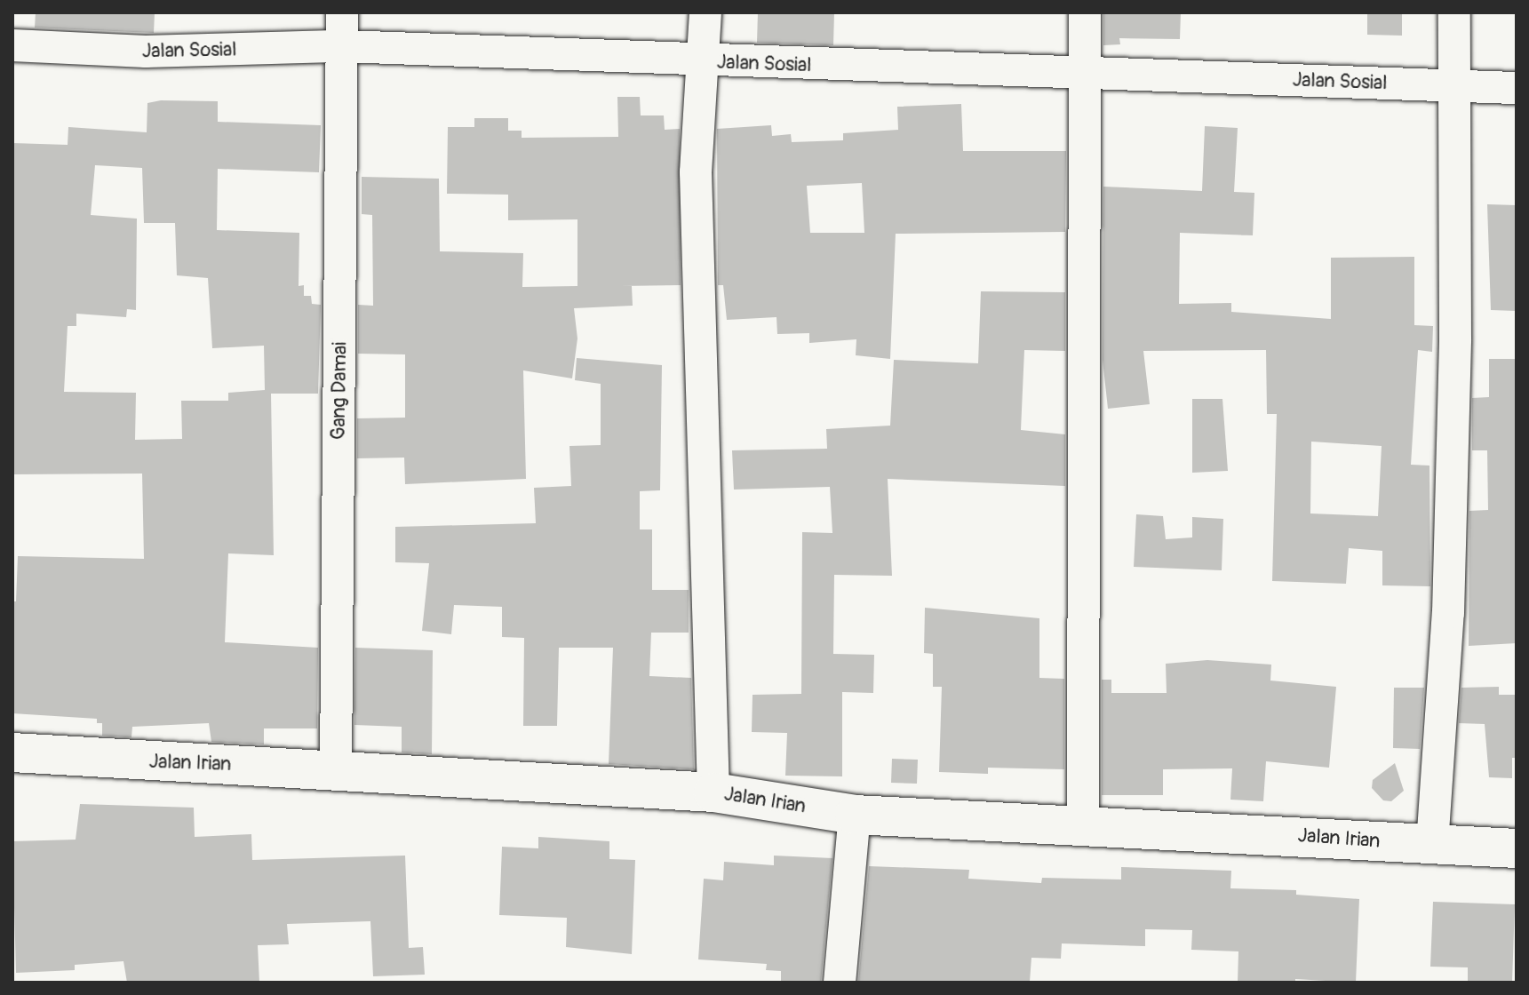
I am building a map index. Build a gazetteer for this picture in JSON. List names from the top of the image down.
{
  "streets": {
    "main road": ["Jalan Irian"],
    "street": ["Jalan Sosial", "Gang Damai"]
  },
  "crossings": [
    ["Jalan Sosial", "Gang Damai"],
    ["Gang Damai", "Jalan Irian"]
  ]
}
